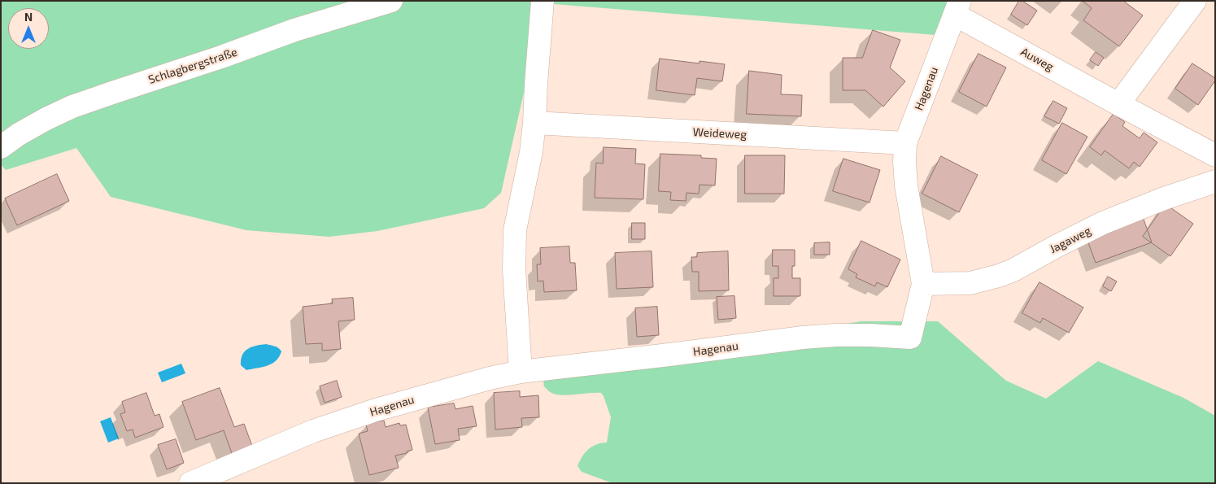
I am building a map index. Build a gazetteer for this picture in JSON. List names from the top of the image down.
{
  "streets": {
    "street": [
      "Auweg",
      "Schlagbergstraße",
      "Hagenau",
      "Weideweg",
      "Jagaweg"
    ]
  },
  "crossings": [
    ["Auweg", "Hagenau"],
    ["Hagenau", "Weideweg"],
    ["Hagenau", "Jagaweg"]
  ],
  "north": "top"
}
